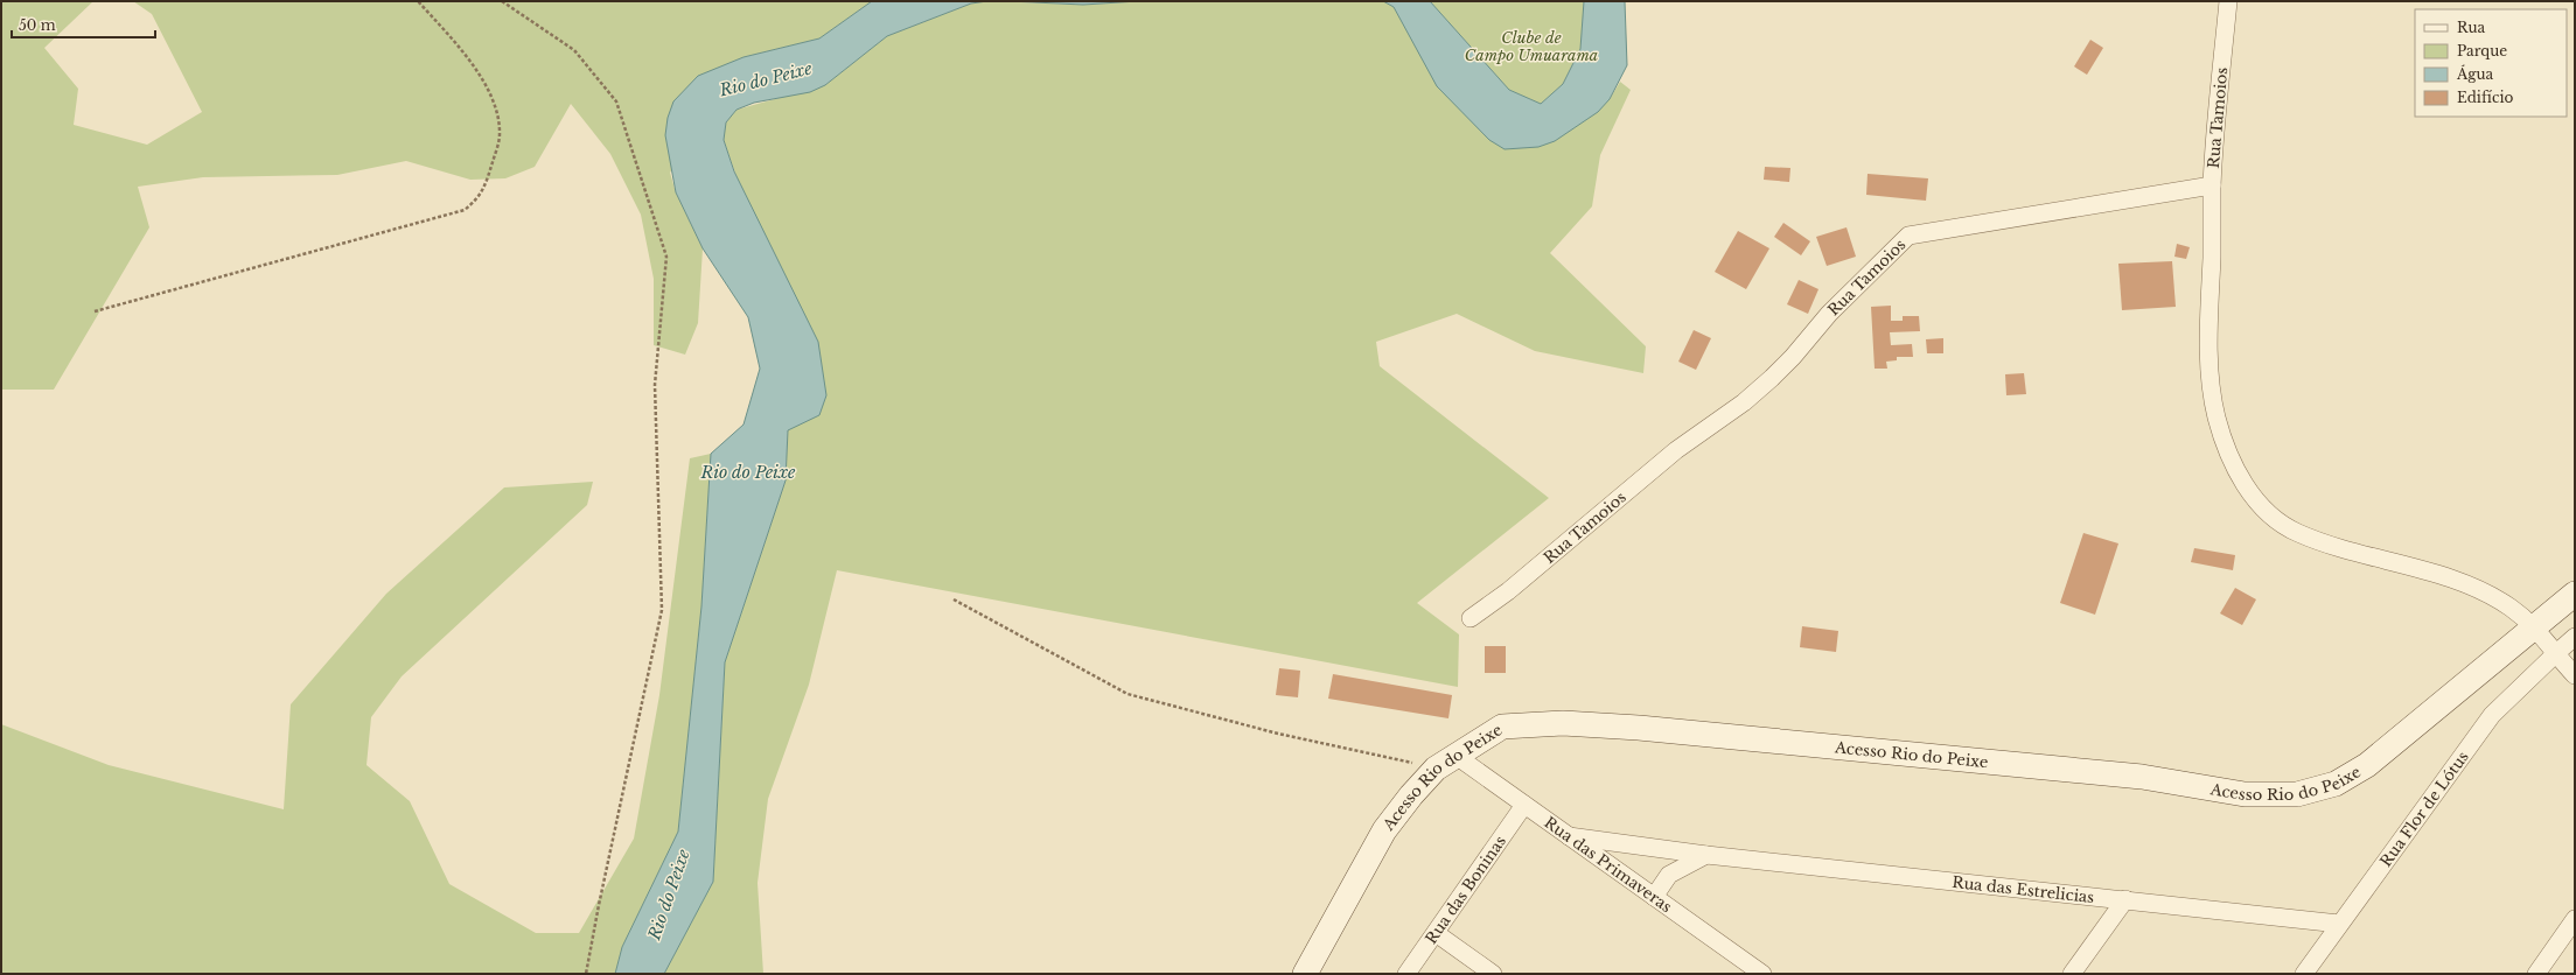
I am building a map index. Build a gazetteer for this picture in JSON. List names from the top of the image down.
{
  "streets": {
    "street": [
      "Rua Tamoios",
      "Acesso Rio do Peixe",
      "Rua Flor de Lótus",
      "Rua das Primaveras",
      "Rua das Estrelicias",
      "Rua das Boninas"
    ]
  },
  "crossings": [
    ["Acesso Rio do Peixe", "Rua das Primaveras"],
    ["Rua Flor de Lótus", "Rua das Estrelicias"],
    ["Rua das Primaveras", "Rua das Estrelicias"],
    ["Rua das Primaveras", "Rua das Boninas"]
  ],
  "water": ["Rio do Peixe"],
  "parks": ["Clube de Campo Umuarama"],
  "legend": [
    "Rua",
    "Parque",
    "Água",
    "Edifício"
  ],
  "scale_bar": "50 m"
}
